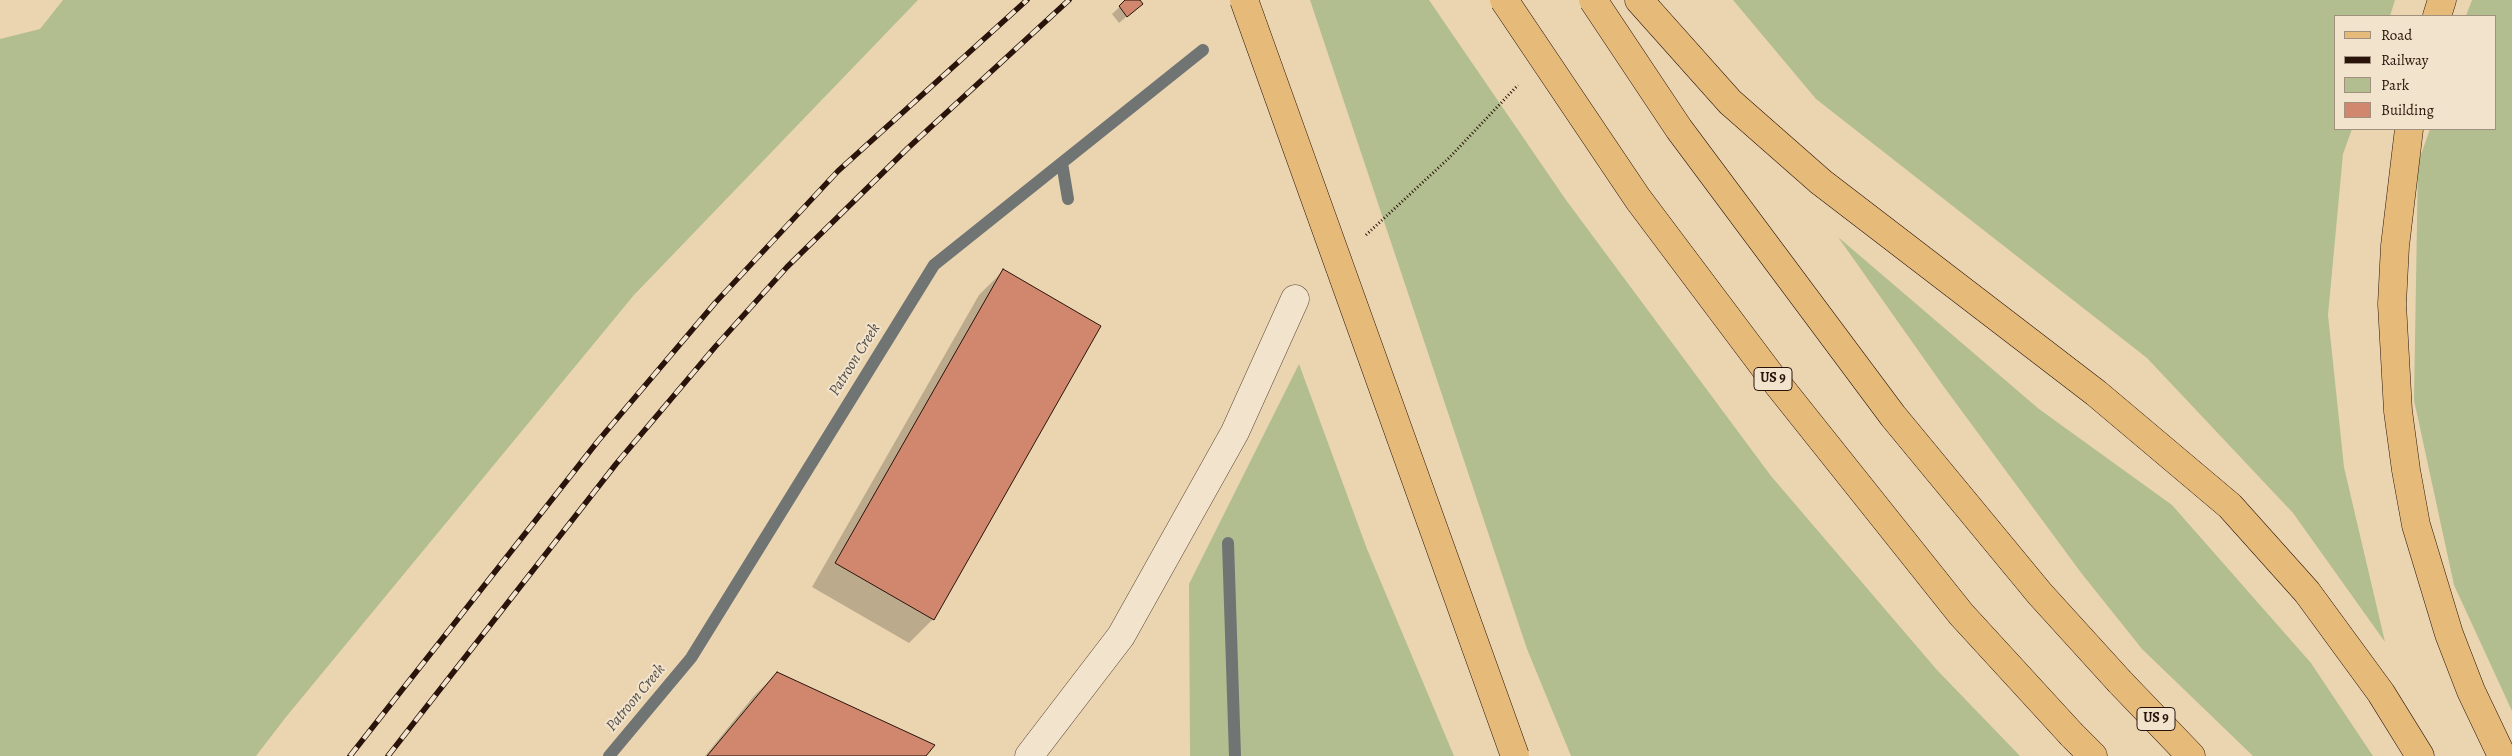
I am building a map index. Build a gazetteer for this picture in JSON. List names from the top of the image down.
{
  "streets": {
    "main road": ["US 9"]
  },
  "water": ["Patroon Creek"],
  "legend": [
    "Road",
    "Railway",
    "Park",
    "Building"
  ]
}
